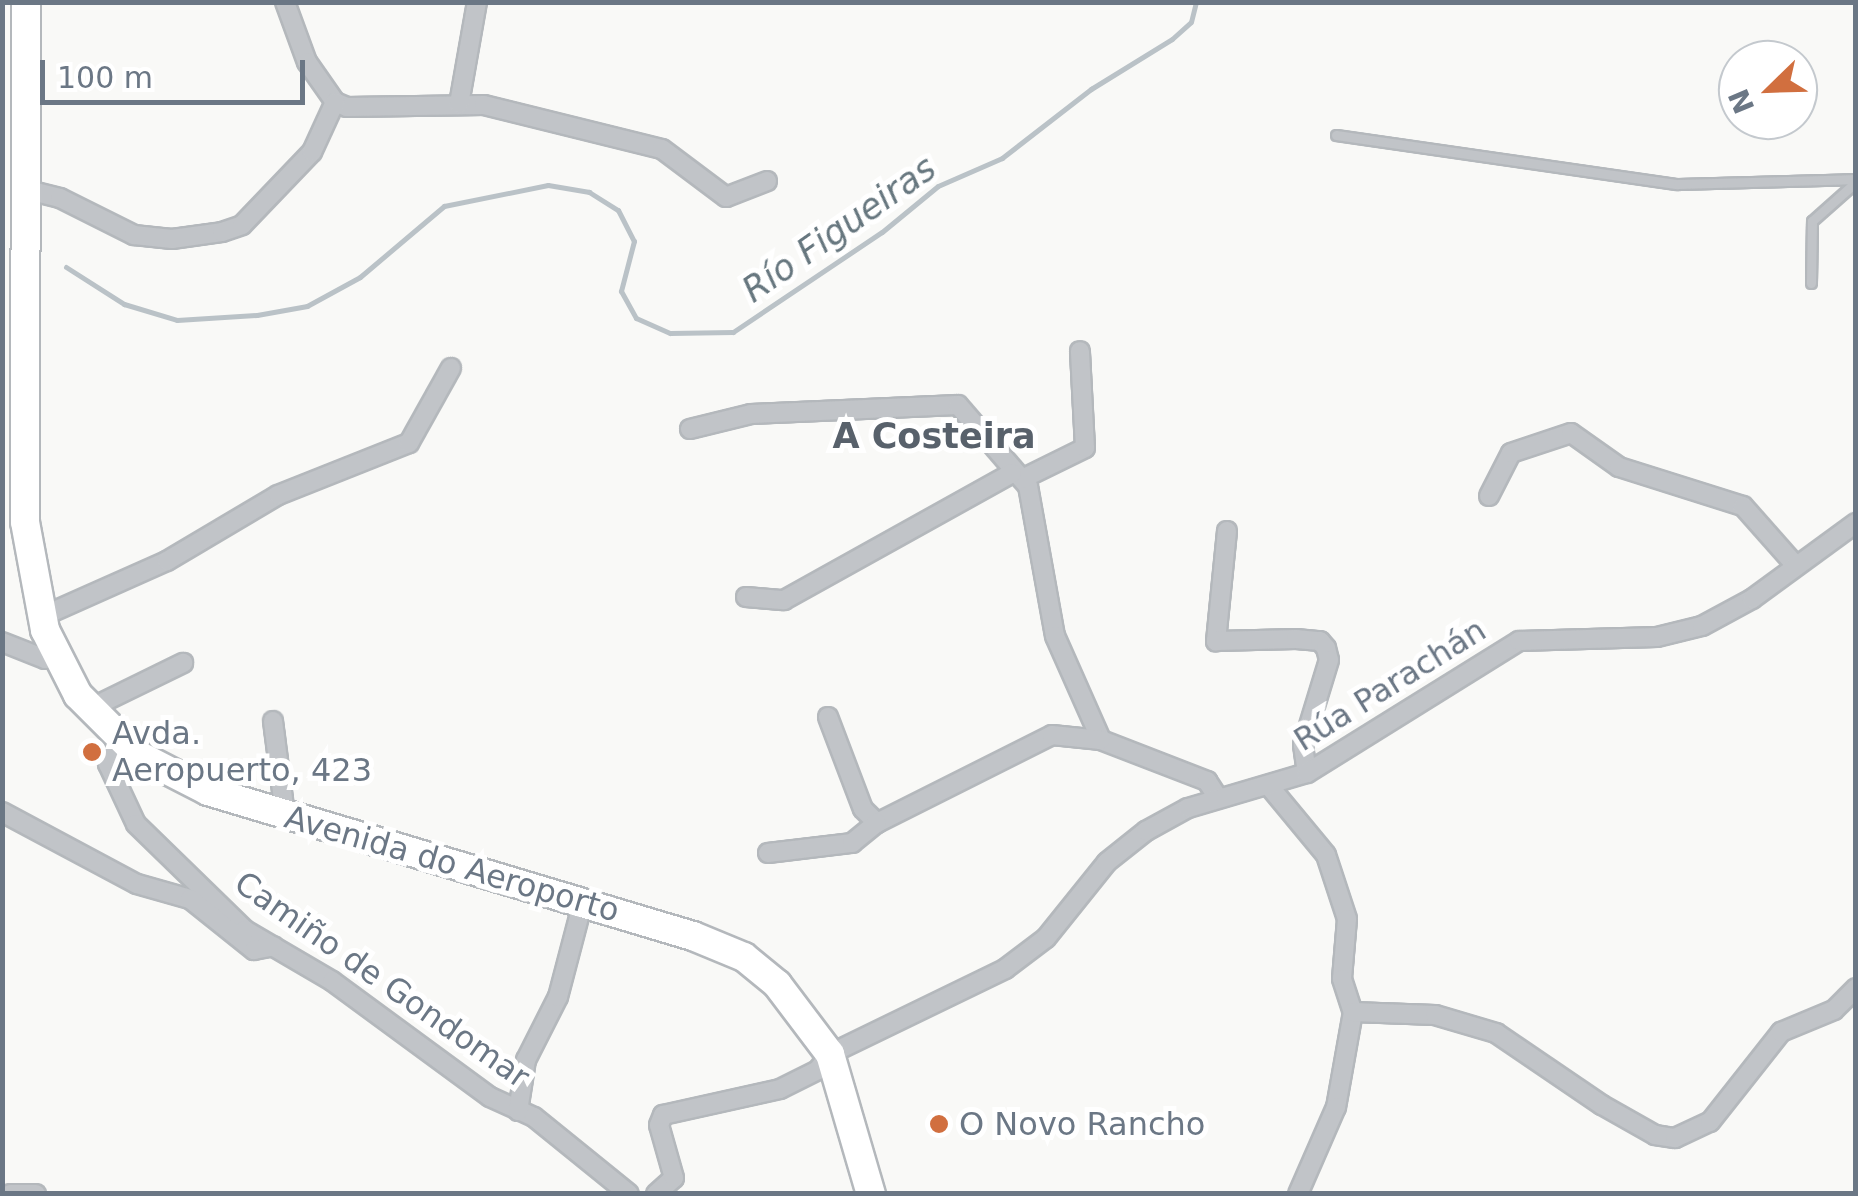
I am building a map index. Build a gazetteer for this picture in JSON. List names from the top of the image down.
{
  "streets": {
    "main road": ["Avenida do Aeroporto"],
    "street": ["Rúa Parachán", "Camiño de Gondomar"]
  },
  "crossings": [
    ["Rúa Parachán", "Avenida do Aeroporto"],
    ["Avenida do Aeroporto", "Camiño de Gondomar"]
  ],
  "districts": ["A Costeira"],
  "water": ["Río Figueiras"],
  "places": ["Avda. Aeropuerto, 423", "O Novo Rancho"],
  "scale_bar": "100 m",
  "north": "bottom left"
}
